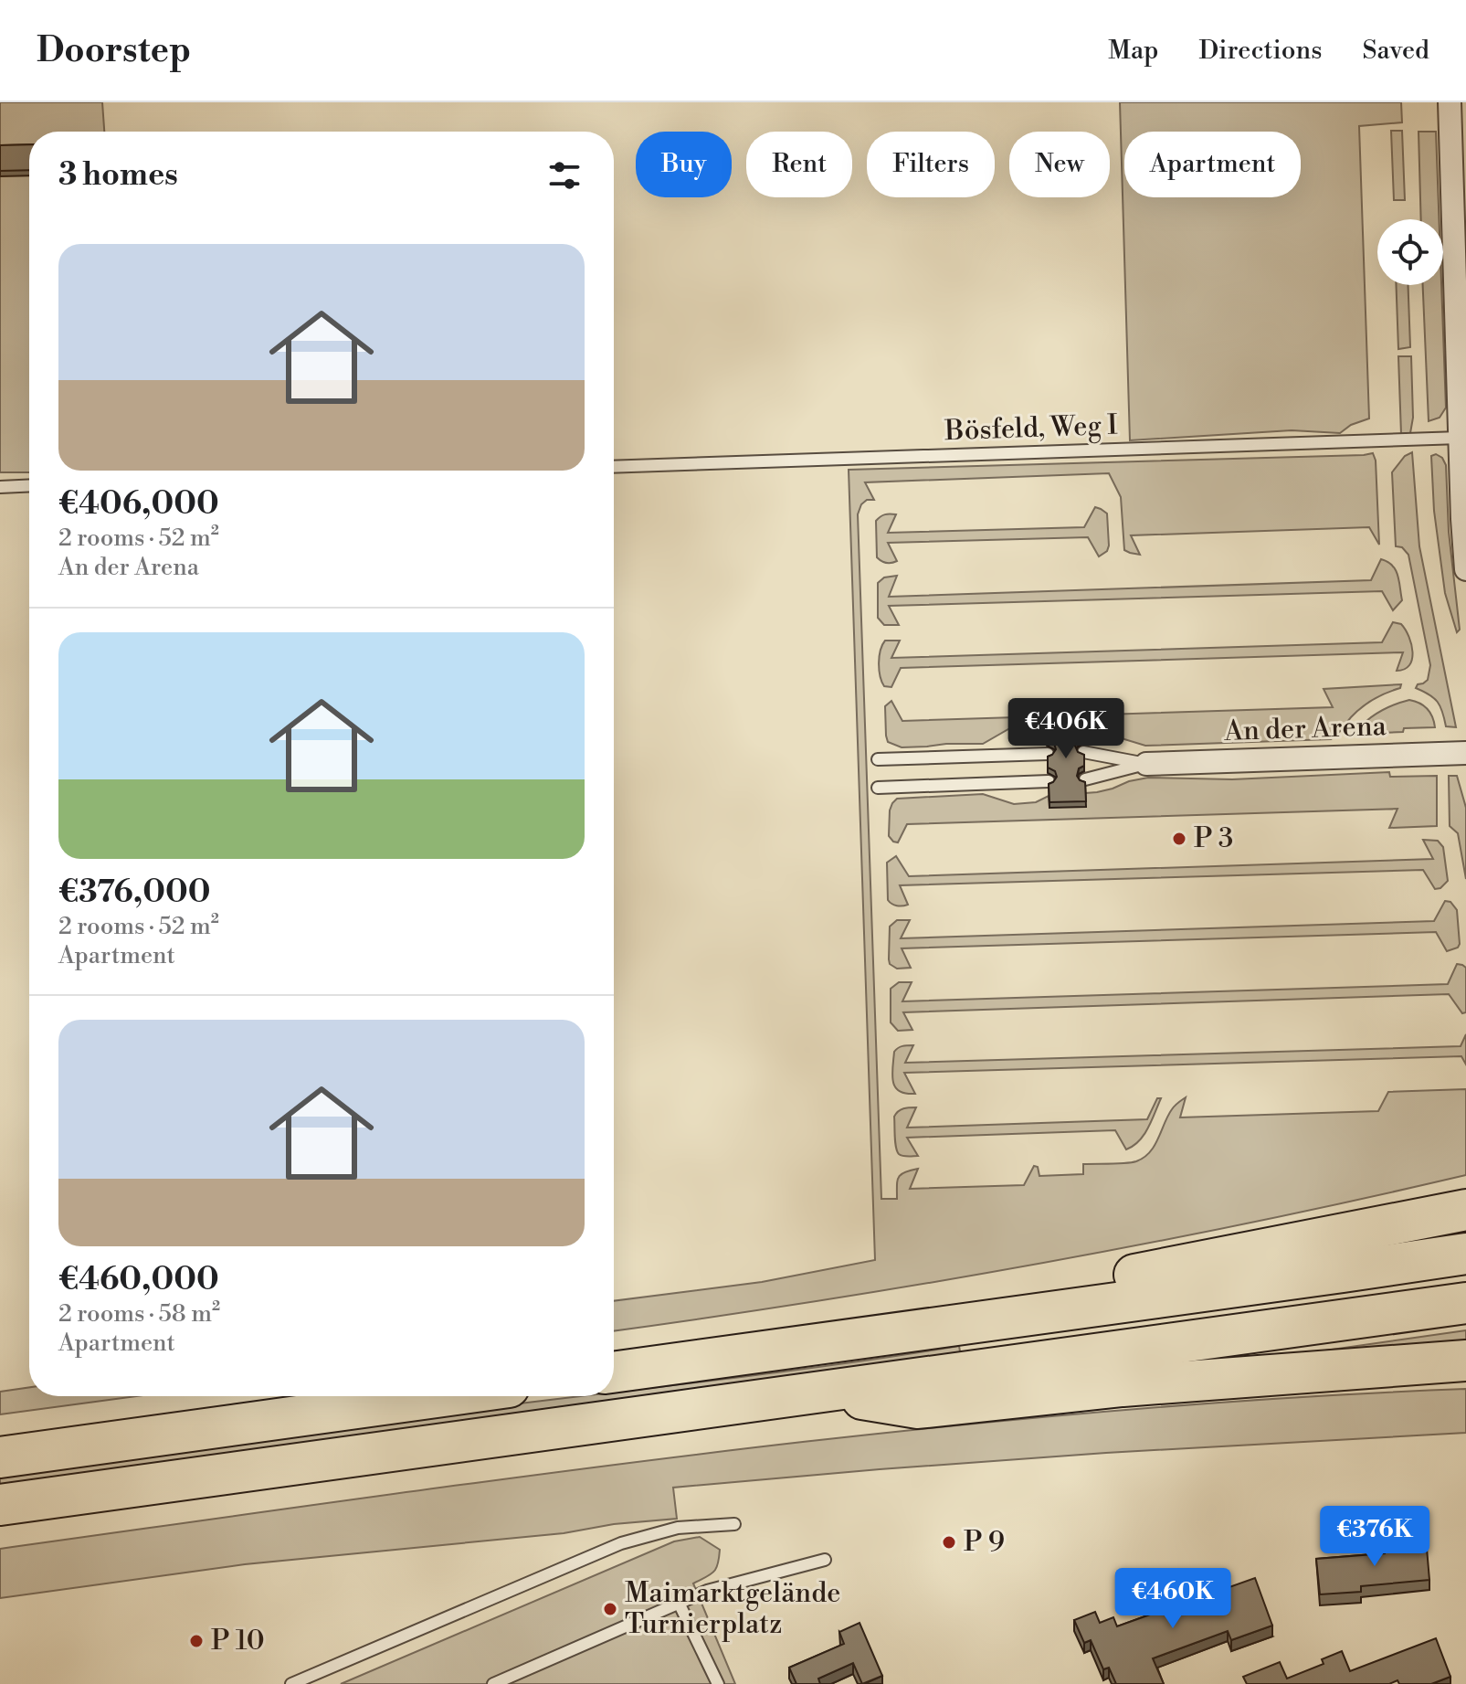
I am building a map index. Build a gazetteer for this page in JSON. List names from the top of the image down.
{
  "streets": {
    "street": ["An der Arena"],
    "lane": ["Bösfeld, Weg I"]
  },
  "places": [
    "P 3",
    "P 9",
    "Maimarktgelände Turnierplatz",
    "P 10"
  ],
  "page": {
    "header": "Doorstep",
    "nav": ["Map", "Directions", "Saved"],
    "chip": [
      "Buy",
      "Rent",
      "Filters",
      "New",
      "Apartment"
    ],
    "heading": "3 homes",
    "list": [
      {
        "name": "€406,000",
        "note": "2 rooms · 52 m² · An der Arena"
      },
      {
        "name": "€376,000",
        "note": "2 rooms · 52 m² · Apartment"
      },
      {
        "name": "€460,000",
        "note": "2 rooms · 58 m² · Apartment"
      }
    ],
    "price": ["€406K", "€376K", "€460K"]
  }
}
